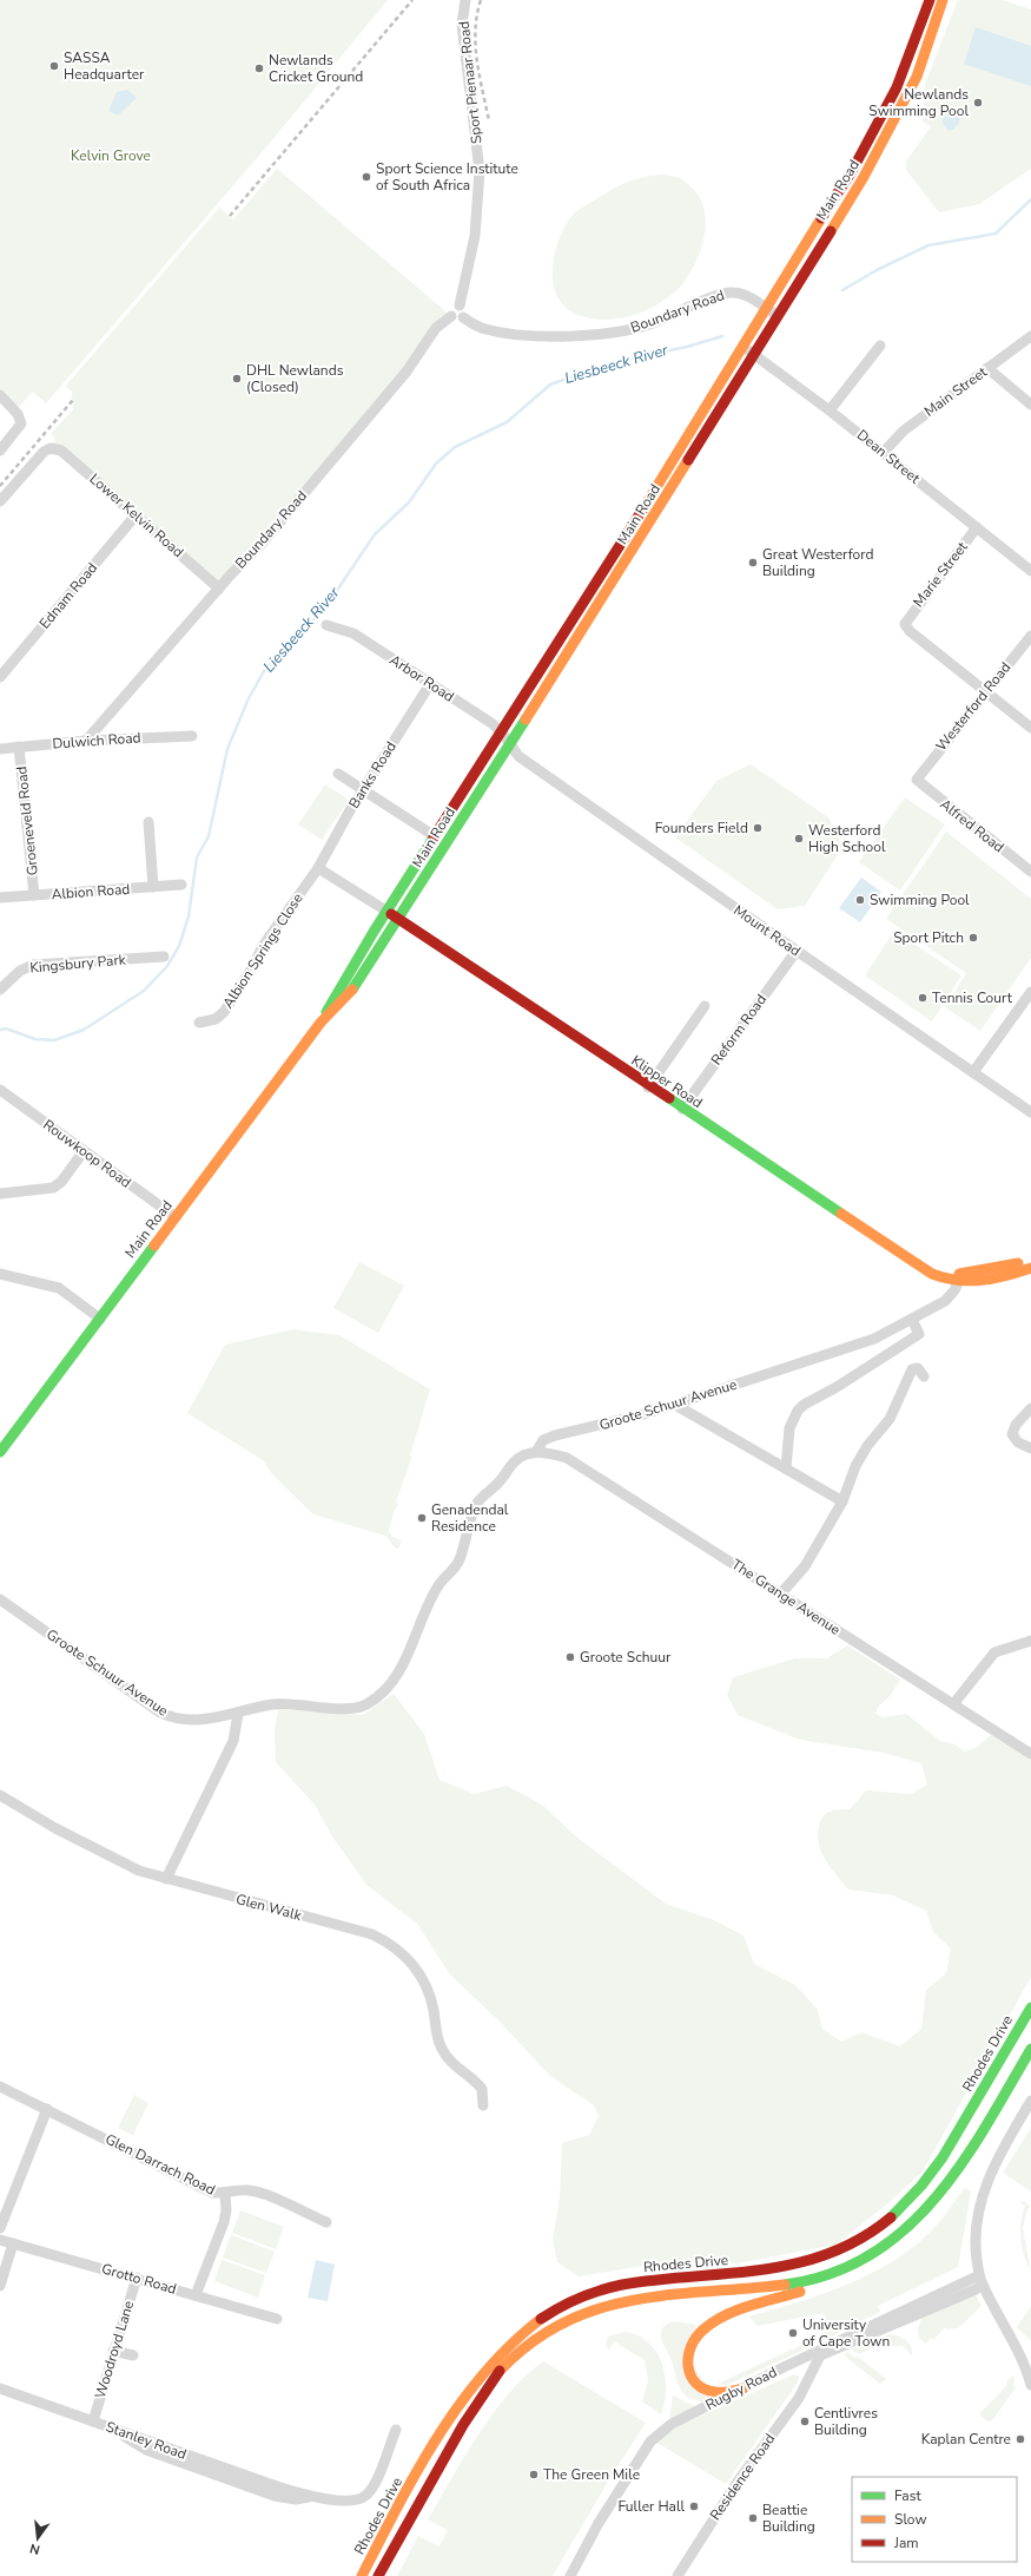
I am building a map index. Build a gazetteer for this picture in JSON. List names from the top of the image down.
{
  "streets": {
    "main road": ["Main Road", "Klipper Road", "Rhodes Drive"],
    "street": [
      "Sport Pienaar Road",
      "Boundary Road",
      "Main Street",
      "Dean Street",
      "Lower Kelvin Road",
      "Marie Street",
      "Ednam Road",
      "Arbor Road",
      "Westerford Road",
      "Dulwich Road",
      "Banks Road",
      "Groeneveld Road",
      "Alfred Road",
      "Albion Road",
      "Mount Road",
      "Albion Springs Close",
      "Kingsbury Park",
      "Reform Road",
      "Rouwkoop Road",
      "Groote Schuur Avenue",
      "The Grange Avenue",
      "Glen Walk",
      "Glen Darrach Road",
      "Grotto Road",
      "Woodroyd Lane",
      "Rugby Road",
      "Stanley Road",
      "Residence Road"
    ]
  },
  "crossings": [
    ["Sport Pienaar Road", "Boundary Road"],
    ["Main Road", "Boundary Road"],
    ["Main Road", "Dean Street"],
    ["Main Road", "Arbor Road"],
    ["Main Road", "Mount Road"],
    ["Main Road", "Klipper Road"],
    ["Main Road", "Rouwkoop Road"],
    ["Boundary Road", "Lower Kelvin Road"],
    ["Boundary Road", "Dulwich Road"],
    ["Main Street", "Dean Street"],
    ["Dean Street", "Marie Street"],
    ["Lower Kelvin Road", "Ednam Road"],
    ["Marie Street", "Westerford Road"],
    ["Arbor Road", "Banks Road"],
    ["Arbor Road", "Mount Road"],
    ["Westerford Road", "Alfred Road"],
    ["Dulwich Road", "Groeneveld Road"],
    ["Banks Road", "Albion Springs Close"],
    ["Groeneveld Road", "Albion Road"],
    ["Mount Road", "Reform Road"],
    ["Reform Road", "Klipper Road"],
    ["Klipper Road", "Groote Schuur Avenue"],
    ["Groote Schuur Avenue", "The Grange Avenue"],
    ["Grotto Road", "Woodroyd Lane"],
    ["Woodroyd Lane", "Stanley Road"]
  ],
  "water": ["Liesbeeck River"],
  "parks": ["Kelvin Grove"],
  "places": [
    "SASSA Headquarter",
    "Newlands Cricket Ground",
    "Newlands Swimming Pool",
    "Sport Science Institute of South Africa",
    "DHL Newlands (Closed)",
    "Great Westerford Building",
    "Founders Field",
    "Westerford High School",
    "Swimming Pool",
    "Sport Pitch",
    "Tennis Court",
    "Genadendal Residence",
    "Groote Schuur",
    "University of Cape Town",
    "Centlivres Building",
    "Kaplan Centre",
    "The Green Mile",
    "Fuller Hall",
    "Beattie Building"
  ],
  "legend": ["Fast", "Slow", "Jam"],
  "north": "bottom"
}
